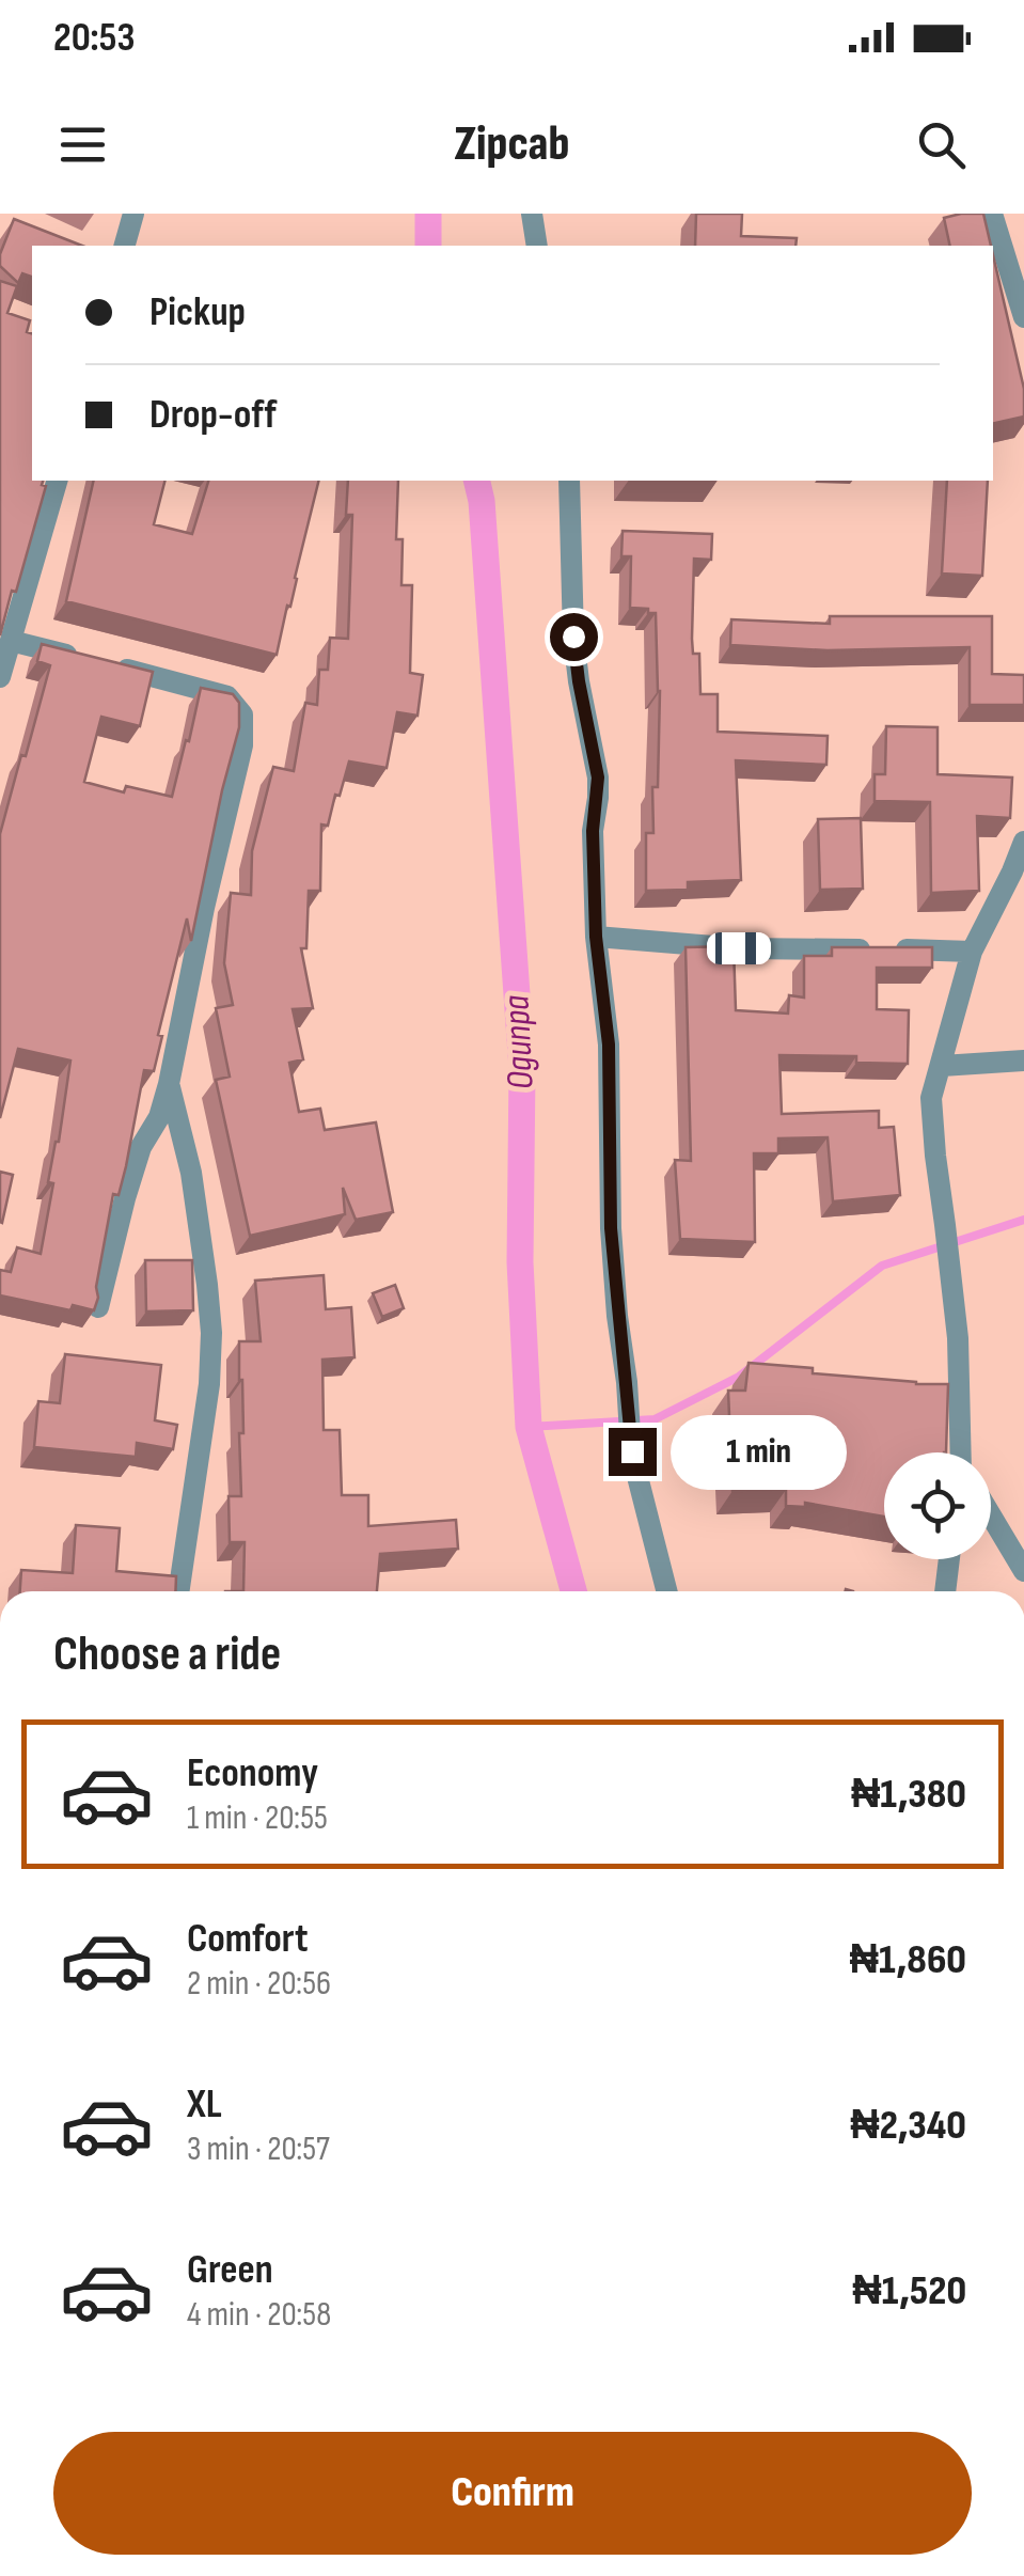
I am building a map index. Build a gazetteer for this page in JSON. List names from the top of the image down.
{
  "water": ["Ogunpa"],
  "page": {
    "status": "20:53",
    "header": "Zipcab",
    "banner": ["Pickup", "Drop-off"],
    "bubble": "1 min",
    "heading": "Choose a ride",
    "list": [
      {
        "name": "Economy",
        "note": "1 min · 20:55",
        "value": "₦1,380"
      },
      {
        "name": "Comfort",
        "note": "2 min · 20:56",
        "value": "₦1,860"
      },
      {
        "name": "XL",
        "note": "3 min · 20:57",
        "value": "₦2,340"
      },
      {
        "name": "Green",
        "note": "4 min · 20:58",
        "value": "₦1,520"
      }
    ],
    "buttons": "Confirm"
  }
}
